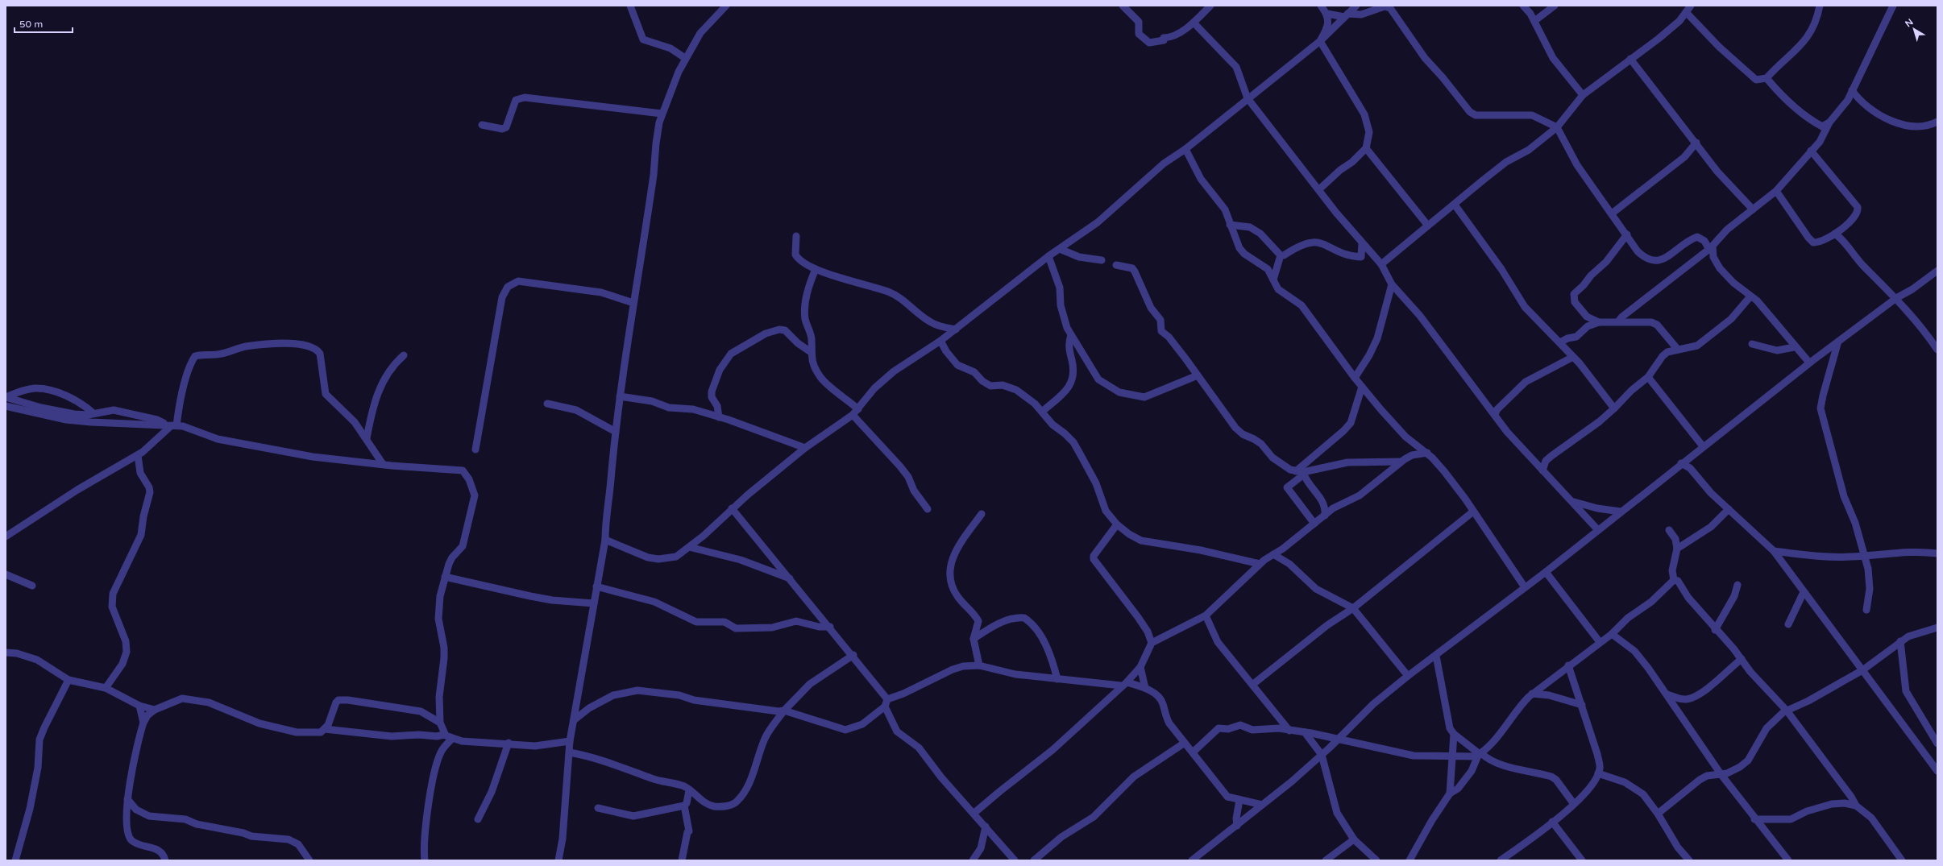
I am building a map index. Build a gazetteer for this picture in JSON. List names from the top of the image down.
{
  "scale_bar": "50 m",
  "north": "top left"
}
